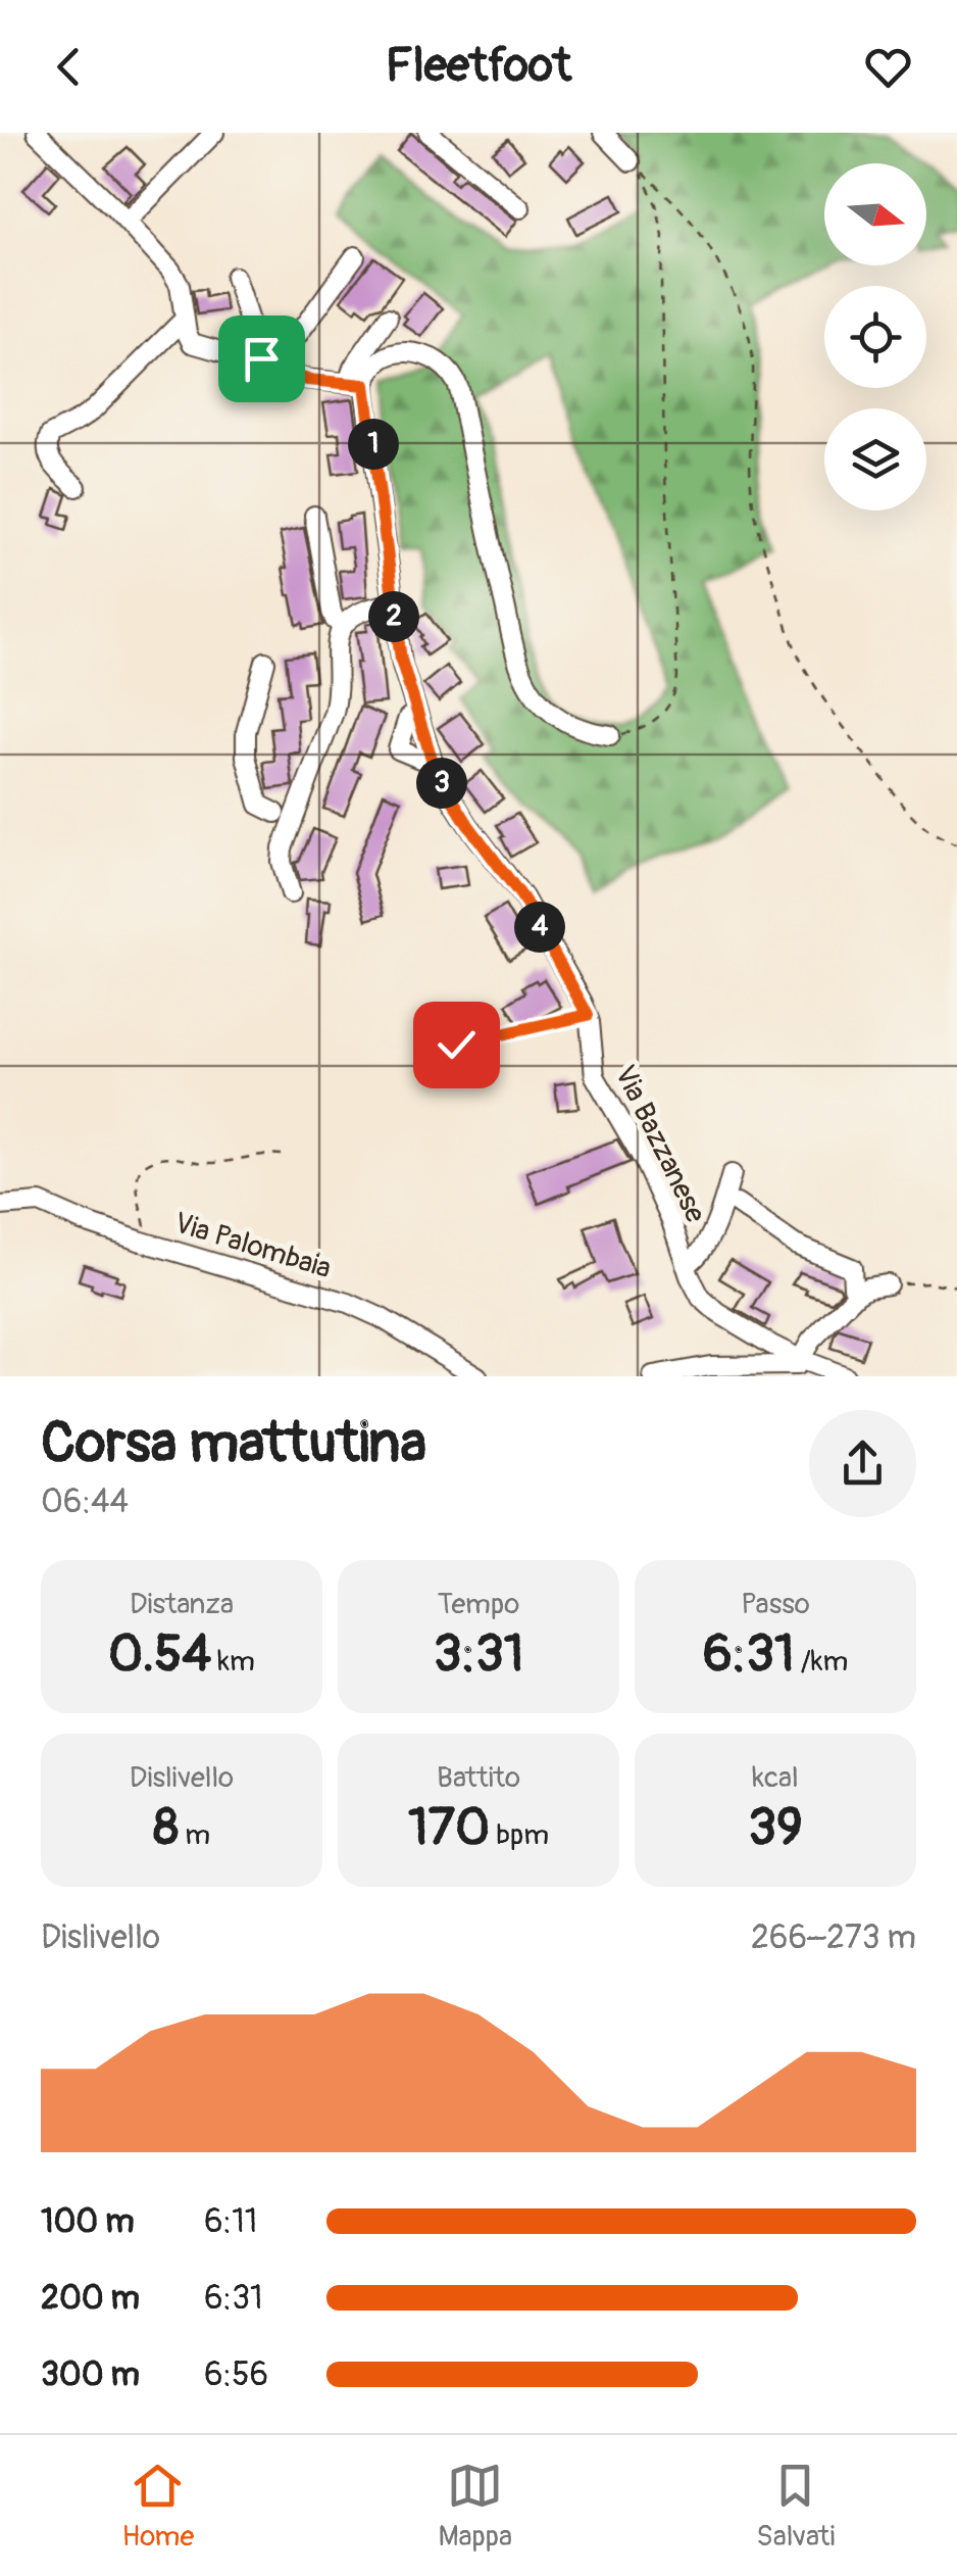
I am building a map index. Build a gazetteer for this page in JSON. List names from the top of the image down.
{
  "streets": {
    "street": ["Via Bazzanese", "Via Palombaia"]
  },
  "north": "right",
  "page": {
    "header": "Fleetfoot",
    "pins": [
      "1",
      "2",
      "3",
      "4"
    ],
    "heading": ["Corsa mattutina", "06:44"],
    "stats": [
      ["Distanza", "0.54 km"],
      ["Tempo", "3:31"],
      ["Passo", "6:31 /km"],
      ["Dislivello", "8 m"],
      ["Battito", "170 bpm"],
      ["kcal", "39"]
    ],
    "chart": ["Dislivello", "266–273 m"],
    "list": [
      {
        "name": "100 m",
        "note": "6:11"
      },
      {
        "name": "200 m",
        "note": "6:31"
      },
      {
        "name": "300 m",
        "note": "6:56"
      }
    ],
    "tabs": ["Home", "Mappa", "Salvati"]
  }
}
